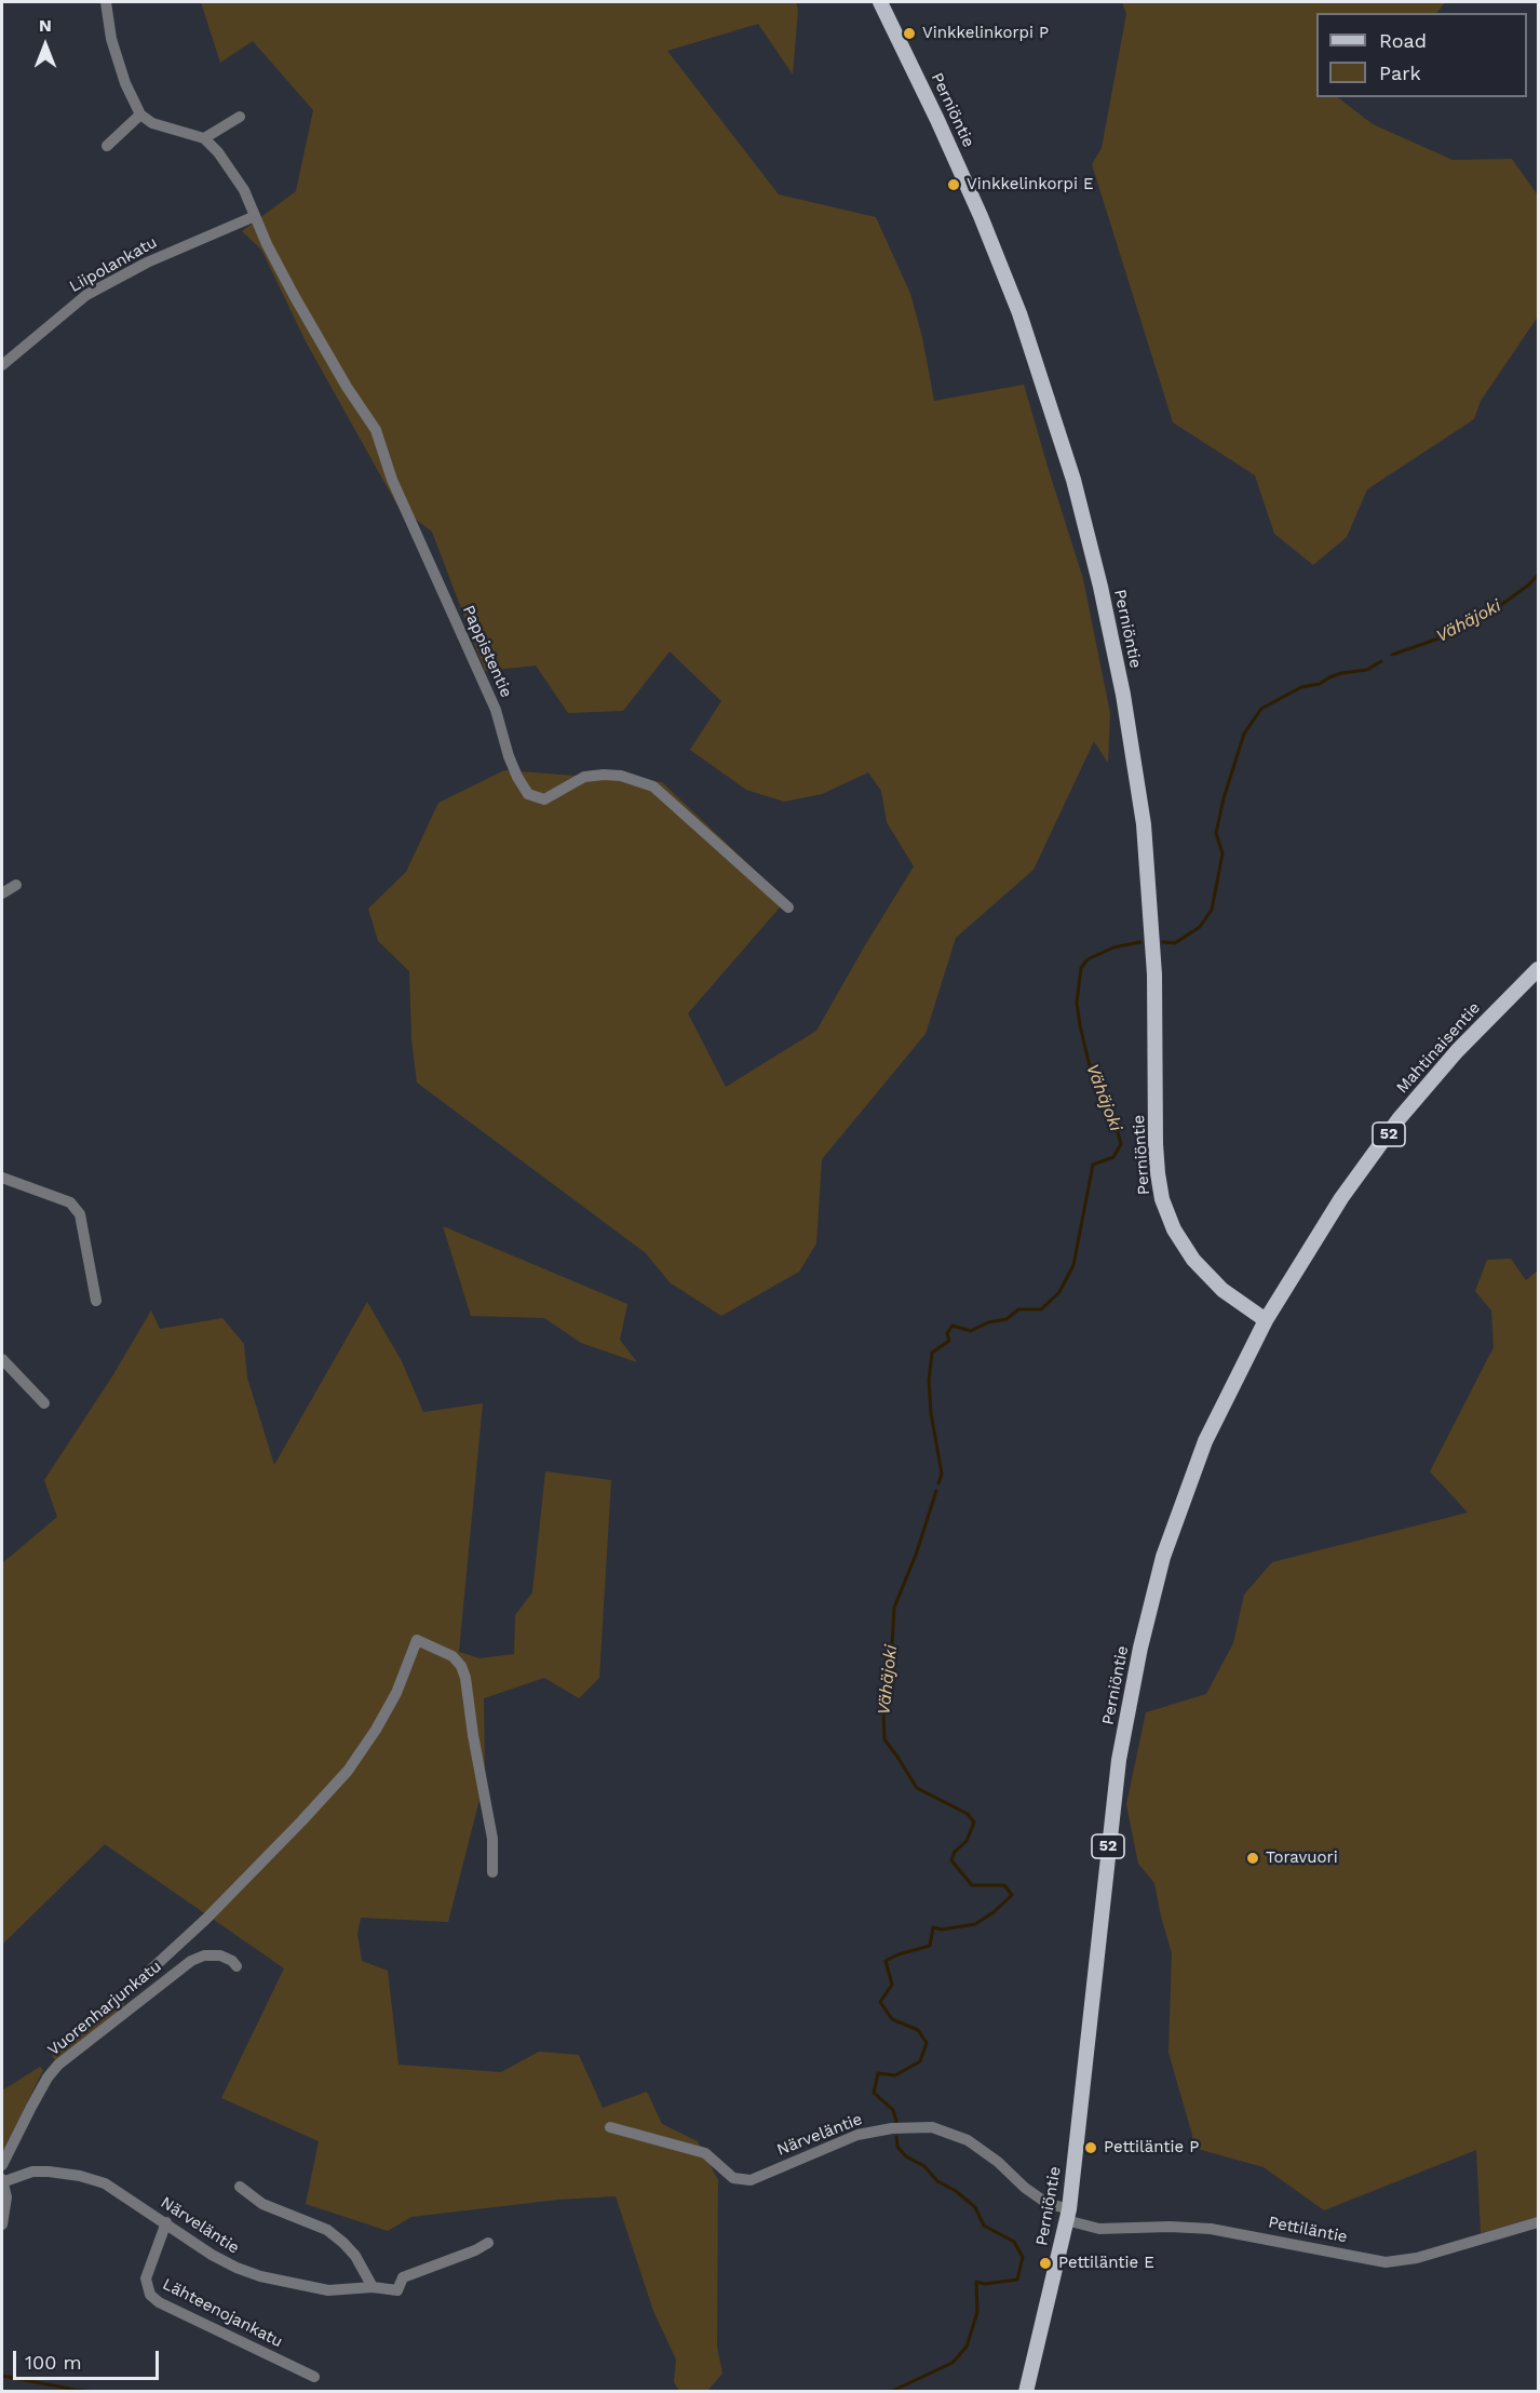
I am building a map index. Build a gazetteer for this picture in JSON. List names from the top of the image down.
{
  "streets": {
    "main road": ["Perniöntie", "Mahtinaisentie", "52"],
    "street": [
      "Liipolankatu",
      "Pappistentie",
      "Vuorenharjunkatu",
      "Närveläntie",
      "Pettiläntie",
      "Lähteenojankatu"
    ]
  },
  "crossings": [
    ["Perniöntie", "Mahtinaisentie"],
    ["Perniöntie", "Närveläntie"],
    ["Perniöntie", "Pettiläntie"],
    ["Liipolankatu", "Pappistentie"],
    ["Närveläntie", "Pettiläntie"],
    ["Närveläntie", "Lähteenojankatu"]
  ],
  "water": ["Vähäjoki"],
  "places": [
    "Vinkkelinkorpi P",
    "Vinkkelinkorpi E",
    "Toravuori",
    "Pettiläntie P",
    "Pettiläntie E"
  ],
  "legend": ["Road", "Park"],
  "scale_bar": "100 m",
  "north": "top"
}
